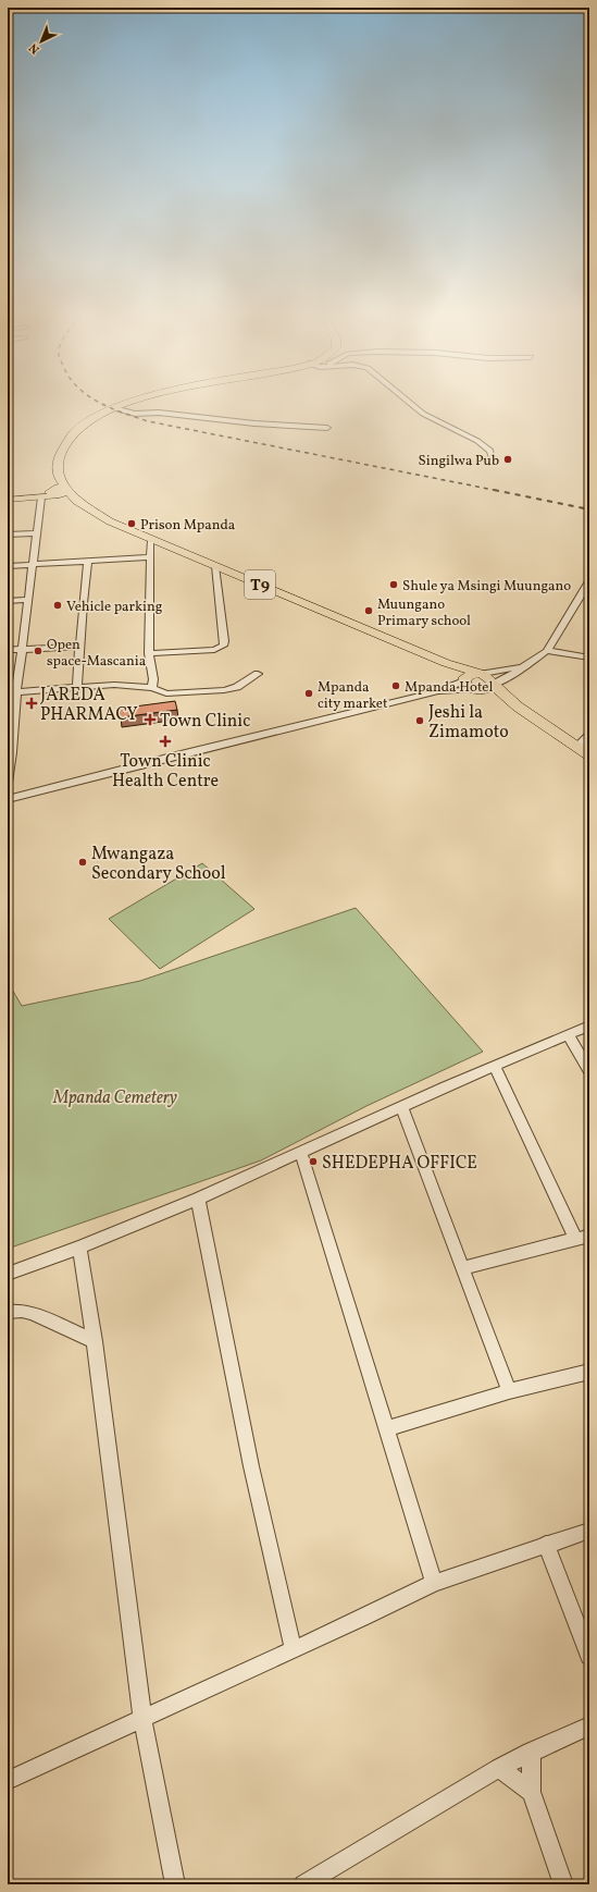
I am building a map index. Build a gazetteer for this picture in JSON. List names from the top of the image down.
{
  "streets": {
    "highway": ["T9"]
  },
  "parks": ["Mpanda Cemetery"],
  "places": {
    "other": [
      "Singilwa Pub",
      "Prison Mpanda",
      "Shule ya Msingi Muungano",
      "Vehicle parking",
      "Muungano Primary school",
      "Open space-Mascania",
      "Mpanda Hotel",
      "Mpanda city market",
      "Jeshi la Zimamoto",
      "Mwangaza Secondary School",
      "SHEDEPHA OFFICE"
    ],
    "health": ["JAREDA PHARMACY", "Town Clinic", "Town Clinic Health Centre"]
  },
  "north": "bottom left"
}
